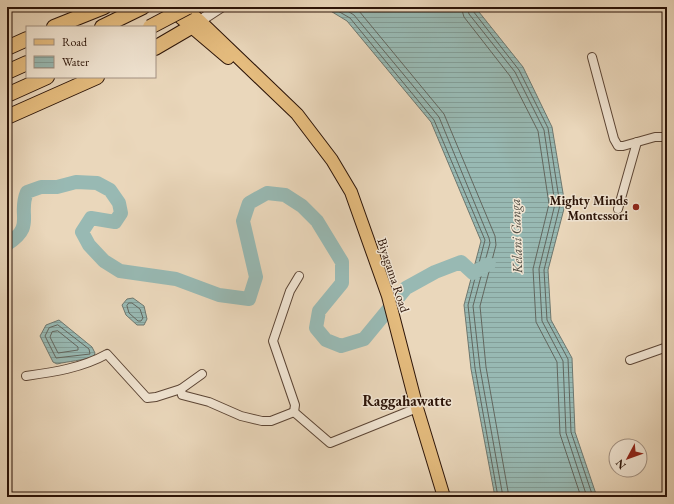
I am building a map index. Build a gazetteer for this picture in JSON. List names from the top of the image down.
{
  "streets": {
    "main road": ["Biyagama Road"]
  },
  "districts": ["Raggahawatte"],
  "water": ["Kelani Ganga"],
  "places": ["Mighty Minds Montessori"],
  "legend": ["Road", "Water"],
  "north": "bottom left"
}
